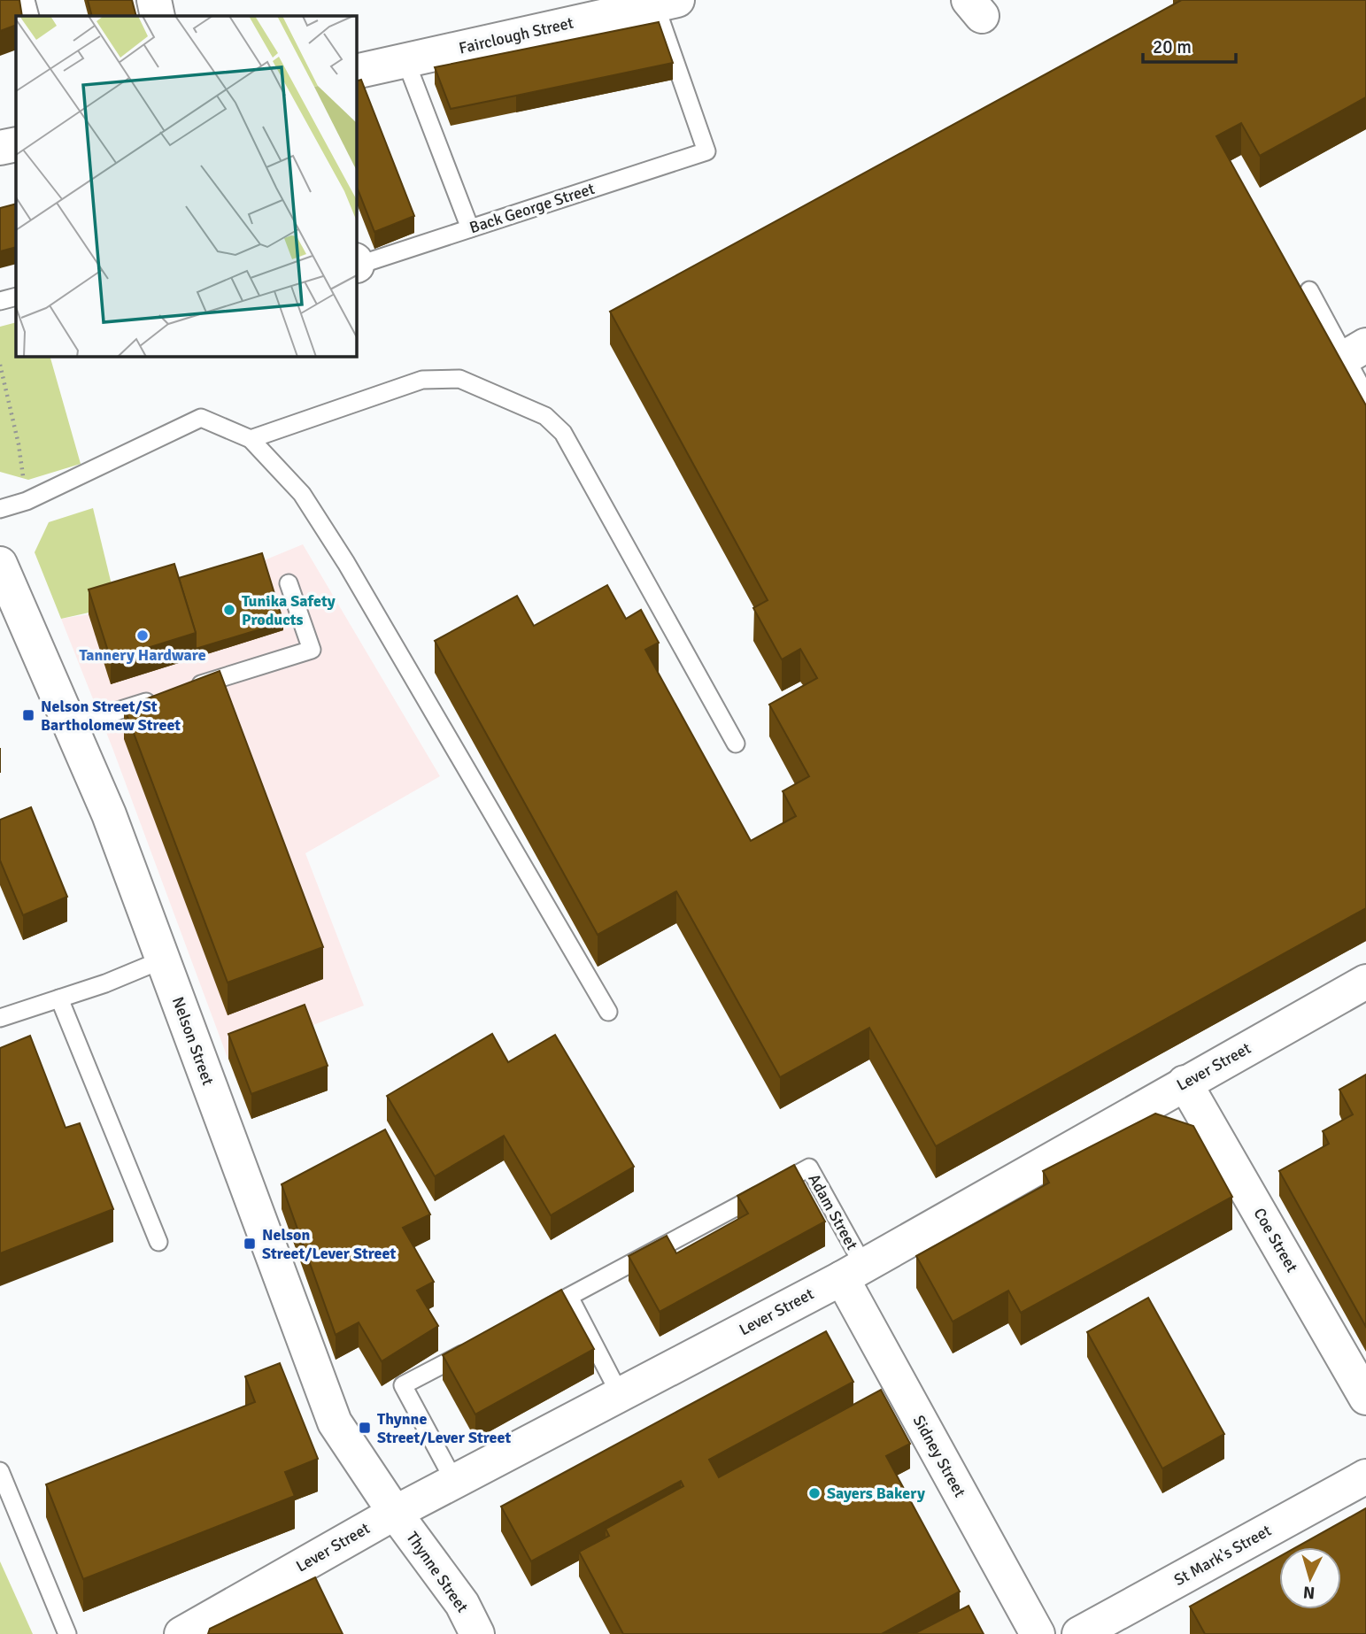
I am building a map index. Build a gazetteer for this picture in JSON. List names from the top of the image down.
{
  "streets": {
    "street": [
      "Fairclough Street",
      "Nelson Street",
      "Lever Street",
      "Coe Street",
      "Sidney Street",
      "St Mark's Street",
      "Thynne Street"
    ],
    "lane": ["Back George Street", "Adam Street"]
  },
  "crossings": [
    ["Fairclough Street", "Back George Street"],
    ["Nelson Street", "Lever Street"],
    ["Nelson Street", "Thynne Street"],
    ["Lever Street", "Adam Street"],
    ["Lever Street", "Coe Street"],
    ["Lever Street", "Sidney Street"],
    ["Lever Street", "Thynne Street"],
    ["Adam Street", "Sidney Street"]
  ],
  "places": {
    "other": ["Tunika Safety Products", "Tannery Hardware", "Sayers Bakery"],
    "transit": ["Nelson Street/St Bartholomew Street", "Nelson Street/Lever Street", "Thynne Street/Lever Street"]
  },
  "scale_bar": "20 m",
  "north": "bottom"
}
